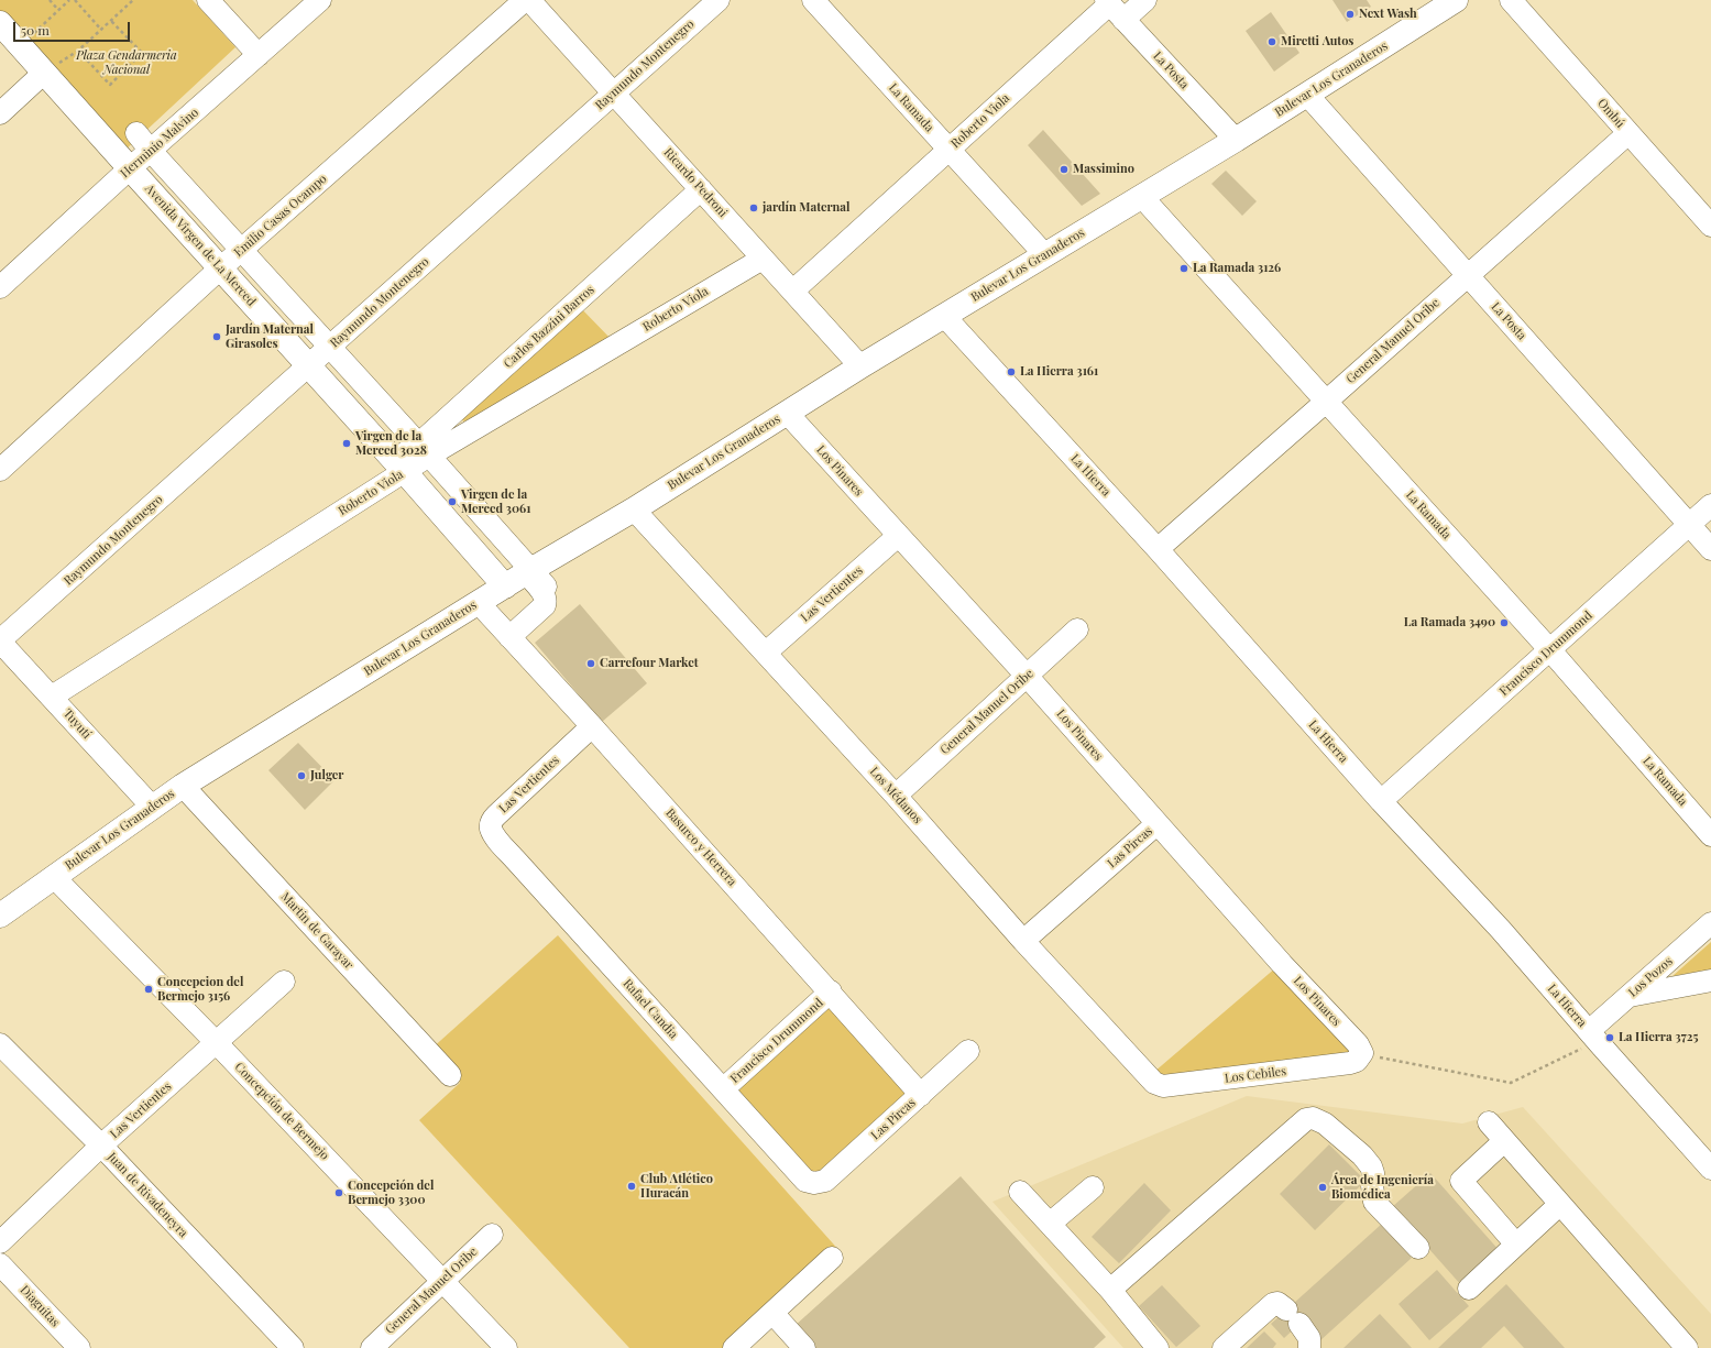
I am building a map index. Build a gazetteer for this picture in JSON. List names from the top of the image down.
{
  "streets": {
    "main road": ["Bulevar Los Granaderos", "Avenida Virgen de La Merced"],
    "street": [
      "Raymundo Montenegro",
      "La Posta",
      "La Ramada",
      "Ombú",
      "Roberto Viola",
      "Herminio Malvino",
      "Ricardo Pedroni",
      "Emilio Casas Ocampo",
      "Carlos Bazzini Barros",
      "General Manuel Oribe",
      "Los Pinares",
      "La Hierra",
      "Las Vertientes",
      "Francisco Drummond",
      "Tuyutí",
      "Los Médanos",
      "Basurco y Herrera",
      "Las Pircas",
      "Martin de Garayar",
      "Los Pozos",
      "Rafael Candia",
      "Los Cebiles",
      "Concepción de Bermejo",
      "Juan de Rivadeneyra",
      "Diaguitas"
    ]
  },
  "crossings": [
    ["Raymundo Montenegro", "Ricardo Pedroni"],
    ["Raymundo Montenegro", "Avenida Virgen de La Merced"],
    ["Raymundo Montenegro", "Tuyutí"],
    ["La Posta", "Bulevar Los Granaderos"],
    ["La Posta", "Roberto Viola"],
    ["La Posta", "General Manuel Oribe"],
    ["La Posta", "Francisco Drummond"],
    ["Bulevar Los Granaderos", "La Ramada"],
    ["Bulevar Los Granaderos", "Ricardo Pedroni"],
    ["Bulevar Los Granaderos", "Avenida Virgen de La Merced"],
    ["Bulevar Los Granaderos", "Los Pinares"],
    ["Bulevar Los Granaderos", "La Hierra"],
    ["Bulevar Los Granaderos", "Tuyutí"],
    ["Bulevar Los Granaderos", "Los Médanos"],
    ["Bulevar Los Granaderos", "Basurco y Herrera"],
    ["Bulevar Los Granaderos", "Martin de Garayar"],
    ["Bulevar Los Granaderos", "Concepción de Bermejo"],
    ["La Ramada", "Roberto Viola"],
    ["La Ramada", "General Manuel Oribe"],
    ["La Ramada", "Francisco Drummond"],
    ["Ombú", "General Manuel Oribe"],
    ["Roberto Viola", "Ricardo Pedroni"],
    ["Roberto Viola", "Avenida Virgen de La Merced"],
    ["Roberto Viola", "Carlos Bazzini Barros"],
    ["Roberto Viola", "Tuyutí"],
    ["Herminio Malvino", "Avenida Virgen de La Merced"],
    ["Ricardo Pedroni", "Carlos Bazzini Barros"],
    ["Emilio Casas Ocampo", "Avenida Virgen de La Merced"],
    ["Avenida Virgen de La Merced", "Carlos Bazzini Barros"],
    ["General Manuel Oribe", "Los Pinares"],
    ["General Manuel Oribe", "La Hierra"],
    ["General Manuel Oribe", "Los Médanos"],
    ["General Manuel Oribe", "Concepción de Bermejo"],
    ["Los Pinares", "Las Vertientes"],
    ["Los Pinares", "Las Pircas"],
    ["Los Pinares", "Los Cebiles"],
    ["La Hierra", "Francisco Drummond"],
    ["La Hierra", "Los Pozos"],
    ["Las Vertientes", "Los Médanos"],
    ["Las Vertientes", "Basurco y Herrera"],
    ["Las Vertientes", "Rafael Candia"],
    ["Las Vertientes", "Concepción de Bermejo"],
    ["Las Vertientes", "Juan de Rivadeneyra"],
    ["Francisco Drummond", "Basurco y Herrera"],
    ["Francisco Drummond", "Rafael Candia"],
    ["Los Médanos", "Las Pircas"],
    ["Los Médanos", "Los Cebiles"],
    ["Basurco y Herrera", "Las Pircas"],
    ["Las Pircas", "Rafael Candia"]
  ],
  "parks": ["Plaza Gendarmeria Nacional"],
  "places": [
    "Next Wash",
    "Miretti Autos",
    "Massimino",
    "jardín Maternal",
    "La Ramada 3126",
    "Jardín Maternal Girasoles",
    "La Hierra 3161",
    "Virgen de la Merced 3028",
    "Virgen de la Merced 3061",
    "La Ramada 3490",
    "Carrefour Market",
    "Julger",
    "Concepcion del Bermejo 3156",
    "La Hierra 3725",
    "Club Atlético Huracán",
    "Área de Ingeniería Biomédica",
    "Concepción del Bermejo 3300"
  ],
  "scale_bar": "50 m"
}
